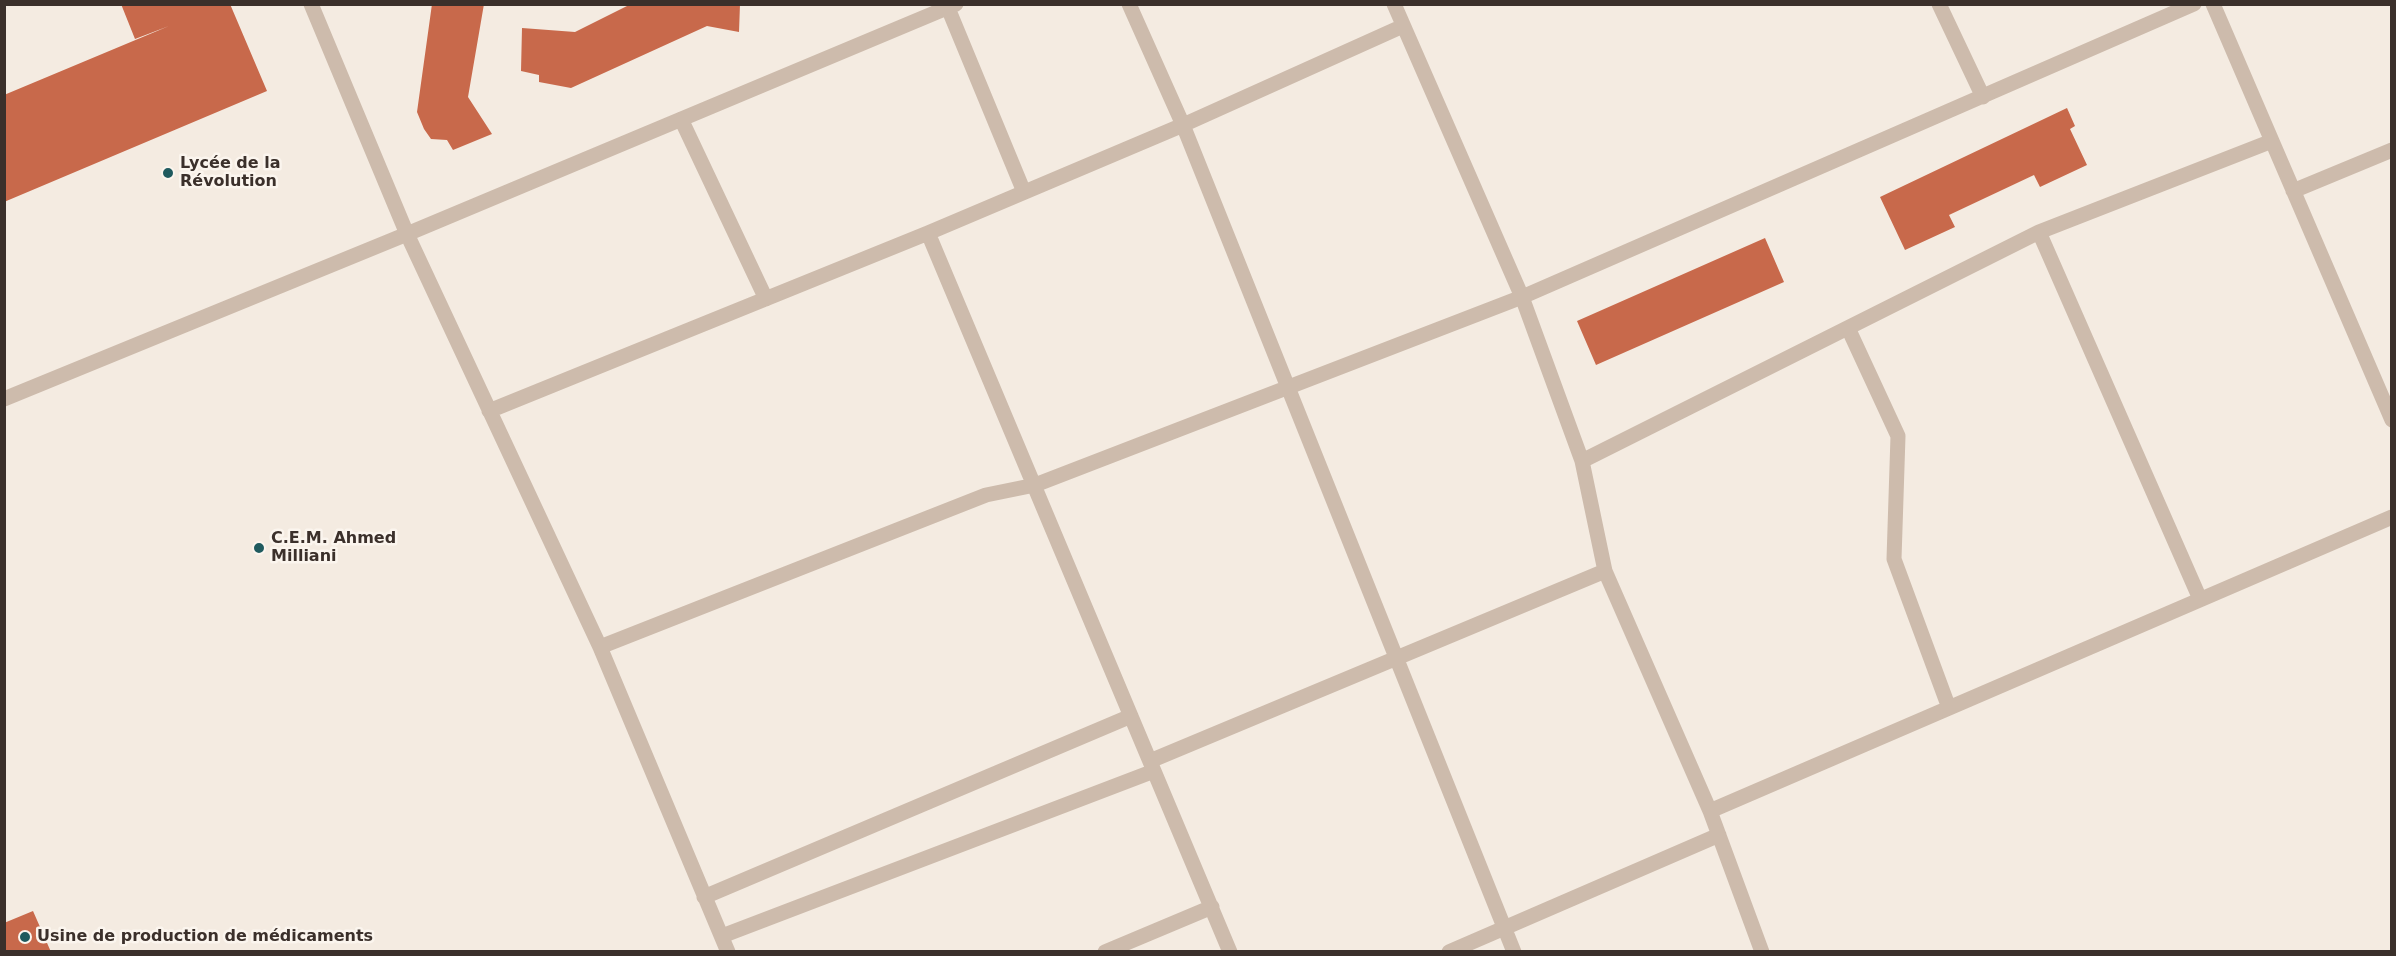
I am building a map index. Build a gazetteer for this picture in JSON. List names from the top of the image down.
{
  "places": ["Lycée de la Révolution", "C.E.M. Ahmed Milliani", "Usine de production de médicaments"]
}
